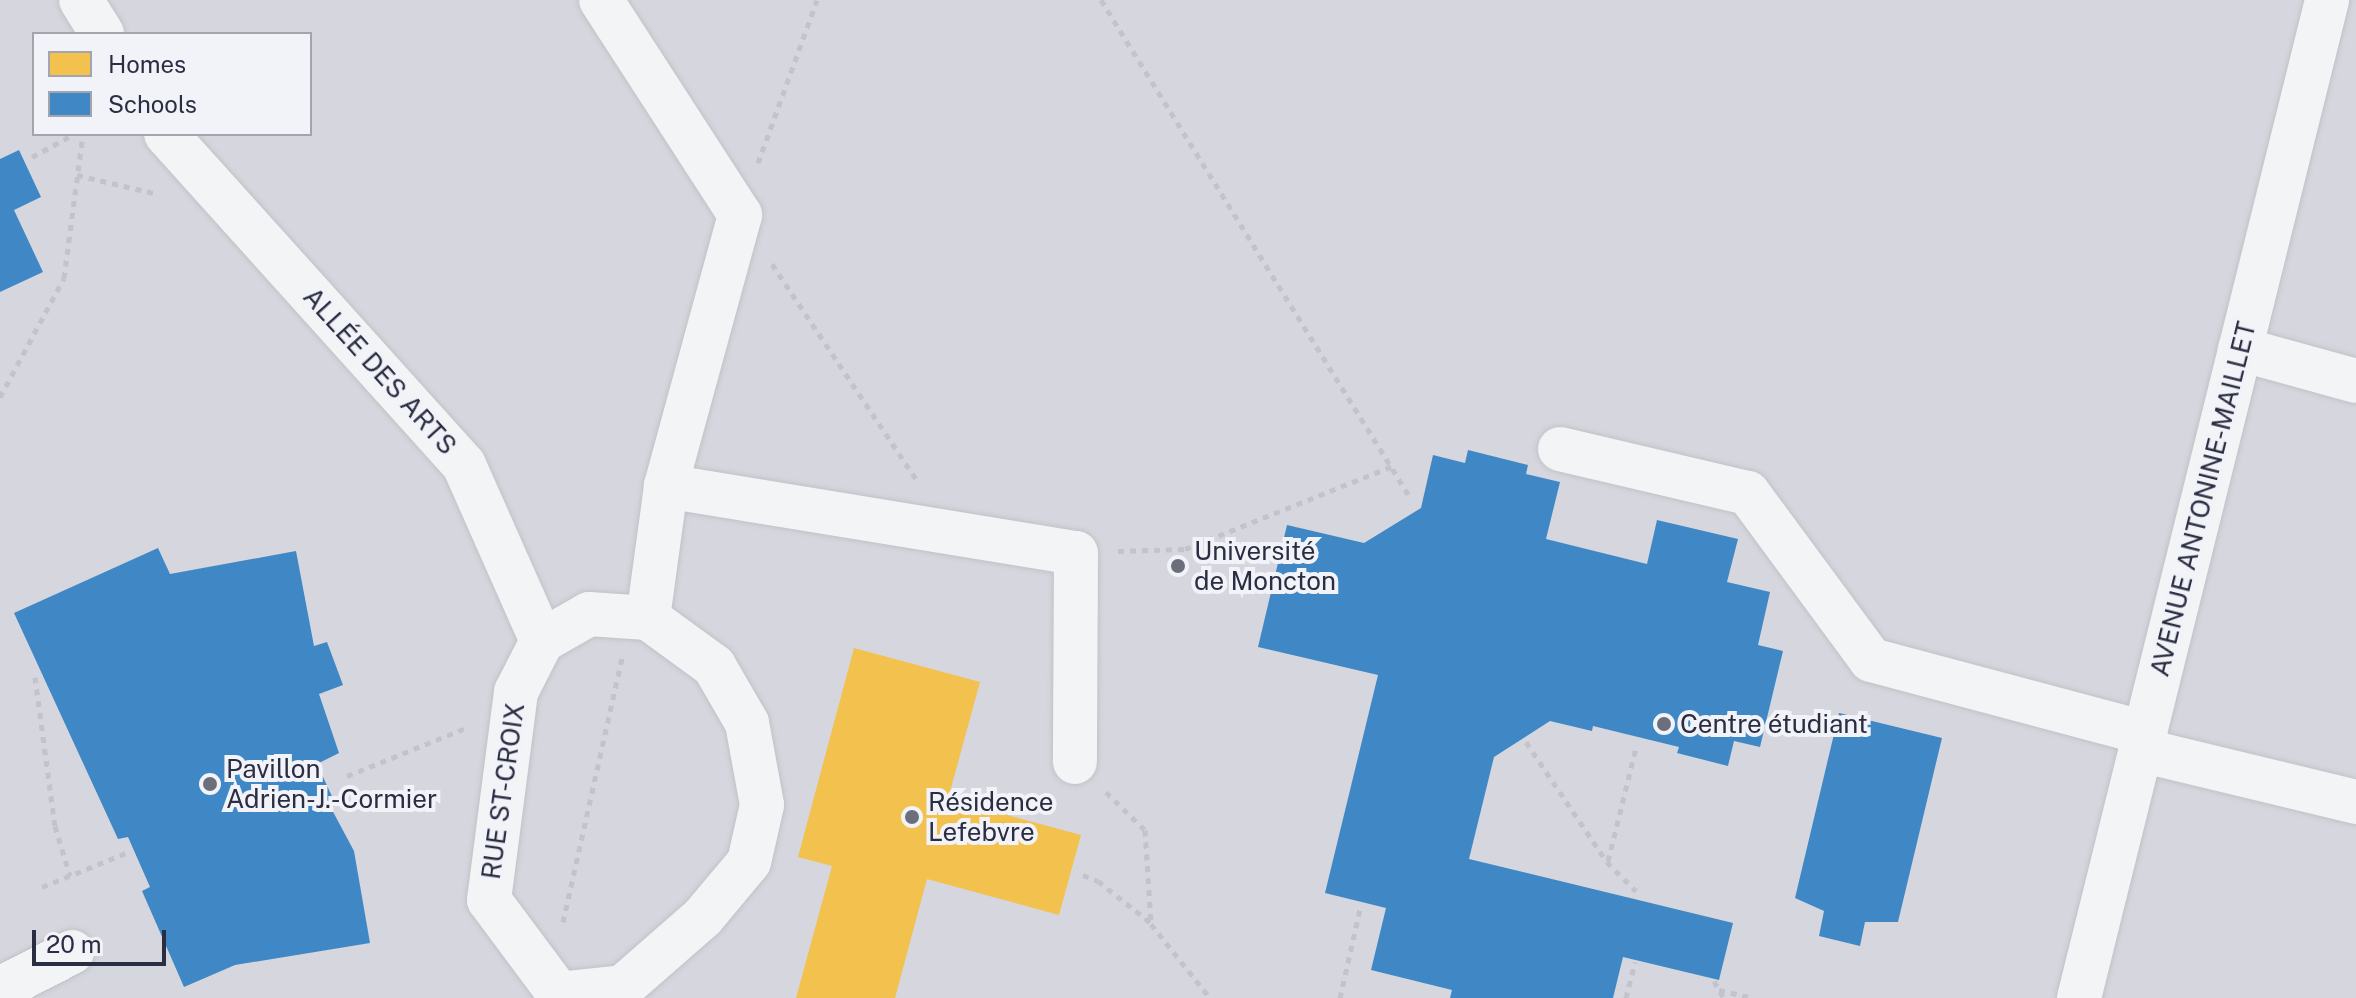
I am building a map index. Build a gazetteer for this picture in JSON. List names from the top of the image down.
{
  "streets": {
    "lane": ["ALLÉE DES ARTS", "AVENUE ANTONINE-MAILLET", "RUE ST-CROIX"]
  },
  "crossings": [
    ["ALLÉE DES ARTS", "RUE ST-CROIX"]
  ],
  "places": [
    "Université de Moncton",
    "Centre étudiant",
    "Pavillon Adrien-J.-Cormier",
    "Résidence Lefebvre"
  ],
  "legend": ["Homes", "Schools"],
  "scale_bar": "20 m"
}
